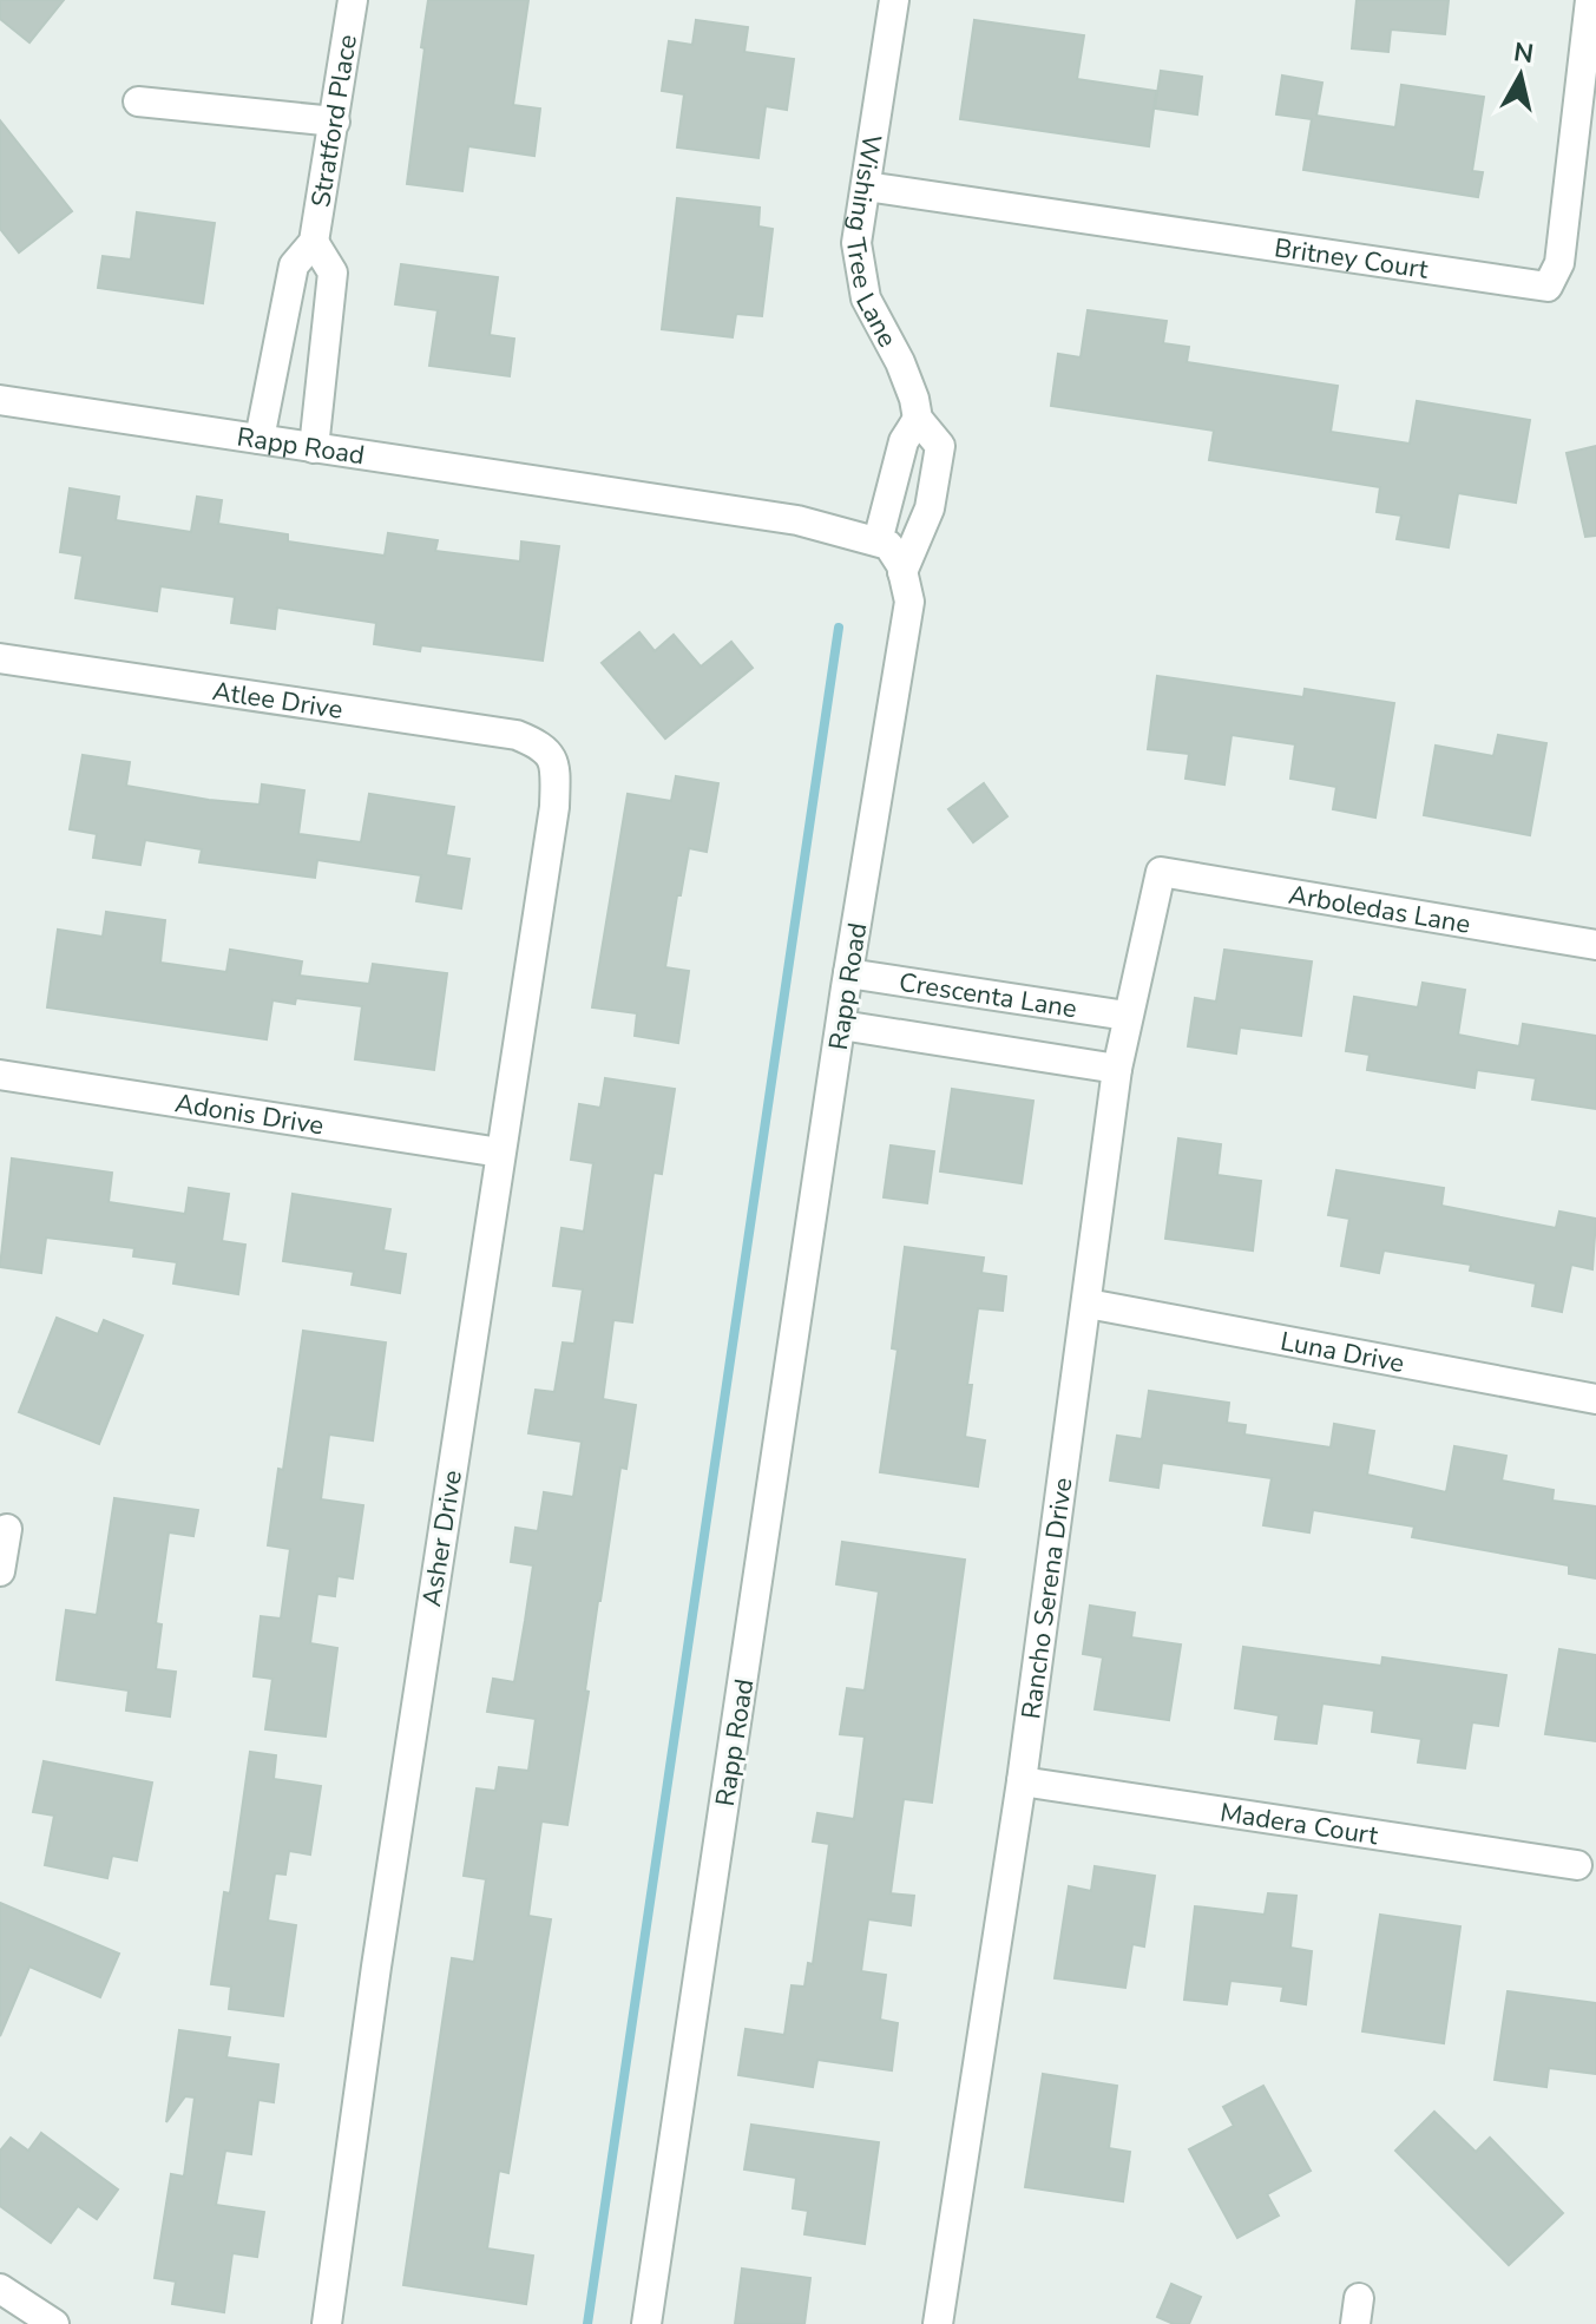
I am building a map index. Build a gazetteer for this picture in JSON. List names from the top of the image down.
{
  "streets": {
    "street": [
      "Stratford Place",
      "Wishing Tree Lane",
      "Britney Court",
      "Rapp Road",
      "Atlee Drive",
      "Arboledas Lane",
      "Crescenta Lane",
      "Adonis Drive",
      "Luna Drive",
      "Asher Drive",
      "Rancho Serena Drive",
      "Madera Court"
    ]
  },
  "crossings": [
    ["Stratford Place", "Rapp Road"],
    ["Wishing Tree Lane", "Britney Court"],
    ["Wishing Tree Lane", "Rapp Road"],
    ["Rapp Road", "Crescenta Lane"],
    ["Atlee Drive", "Asher Drive"],
    ["Arboledas Lane", "Rancho Serena Drive"],
    ["Crescenta Lane", "Rancho Serena Drive"],
    ["Adonis Drive", "Asher Drive"],
    ["Luna Drive", "Rancho Serena Drive"],
    ["Rancho Serena Drive", "Madera Court"]
  ],
  "north": "top"
}
